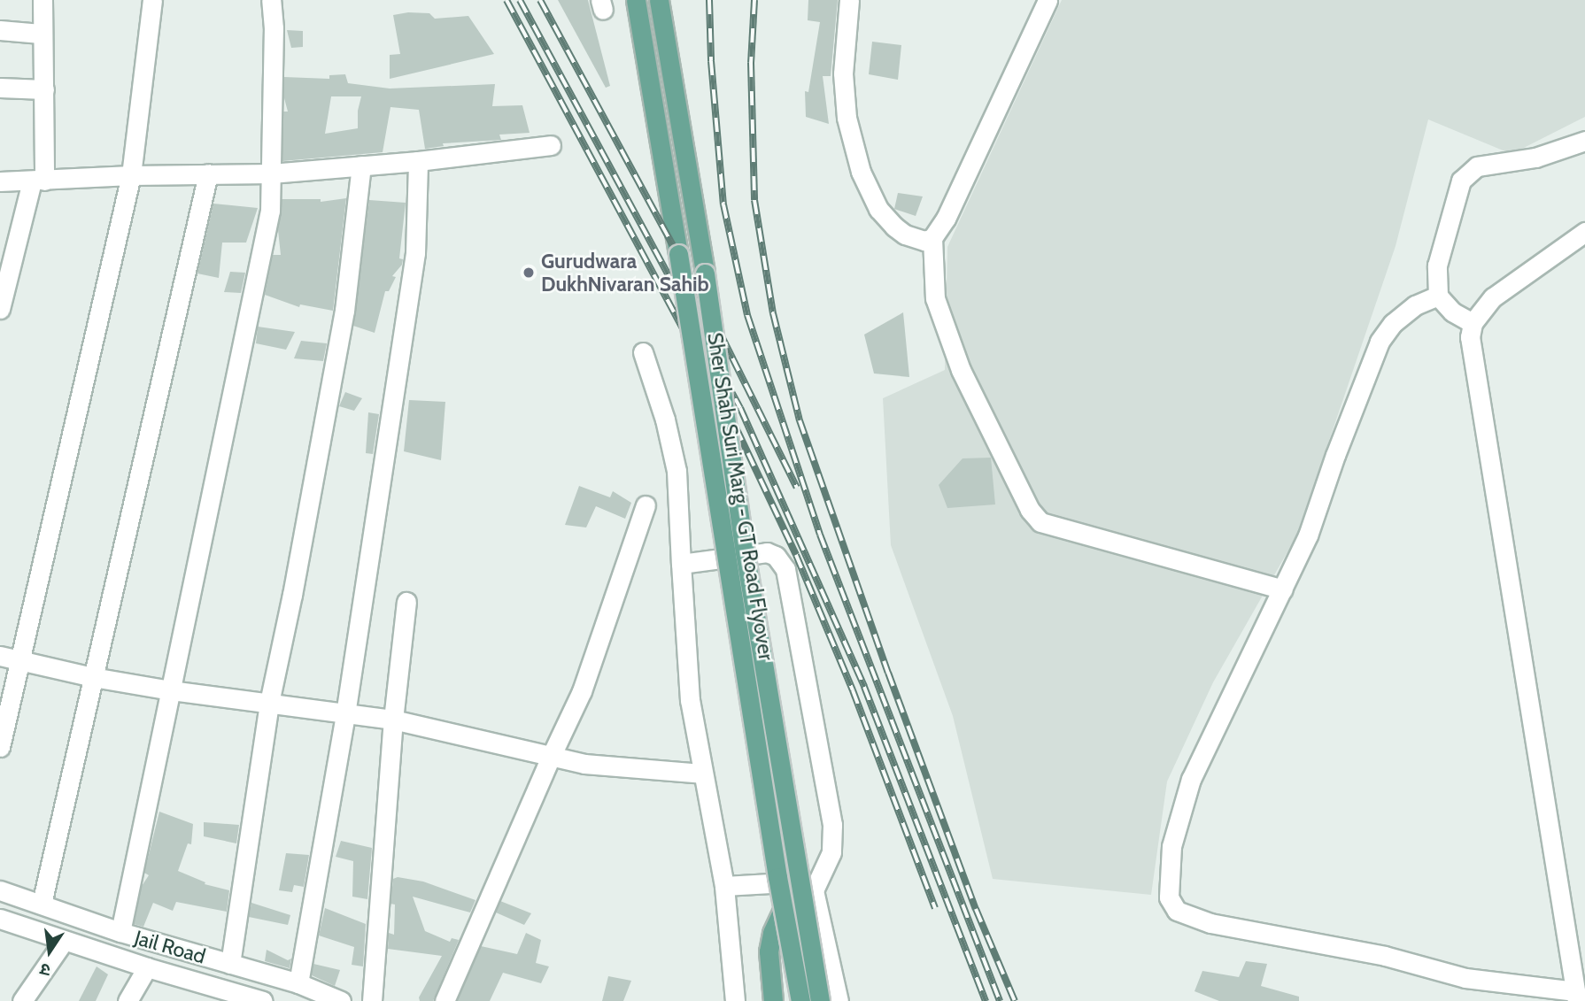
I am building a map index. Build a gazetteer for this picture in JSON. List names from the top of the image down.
{
  "streets": {
    "main road": ["Sher Shah Suri Marg - GT Road Flyover"],
    "street": ["Jail Road"]
  },
  "places": ["Gurudwara DukhNivaran Sahib"],
  "north": "bottom"
}
